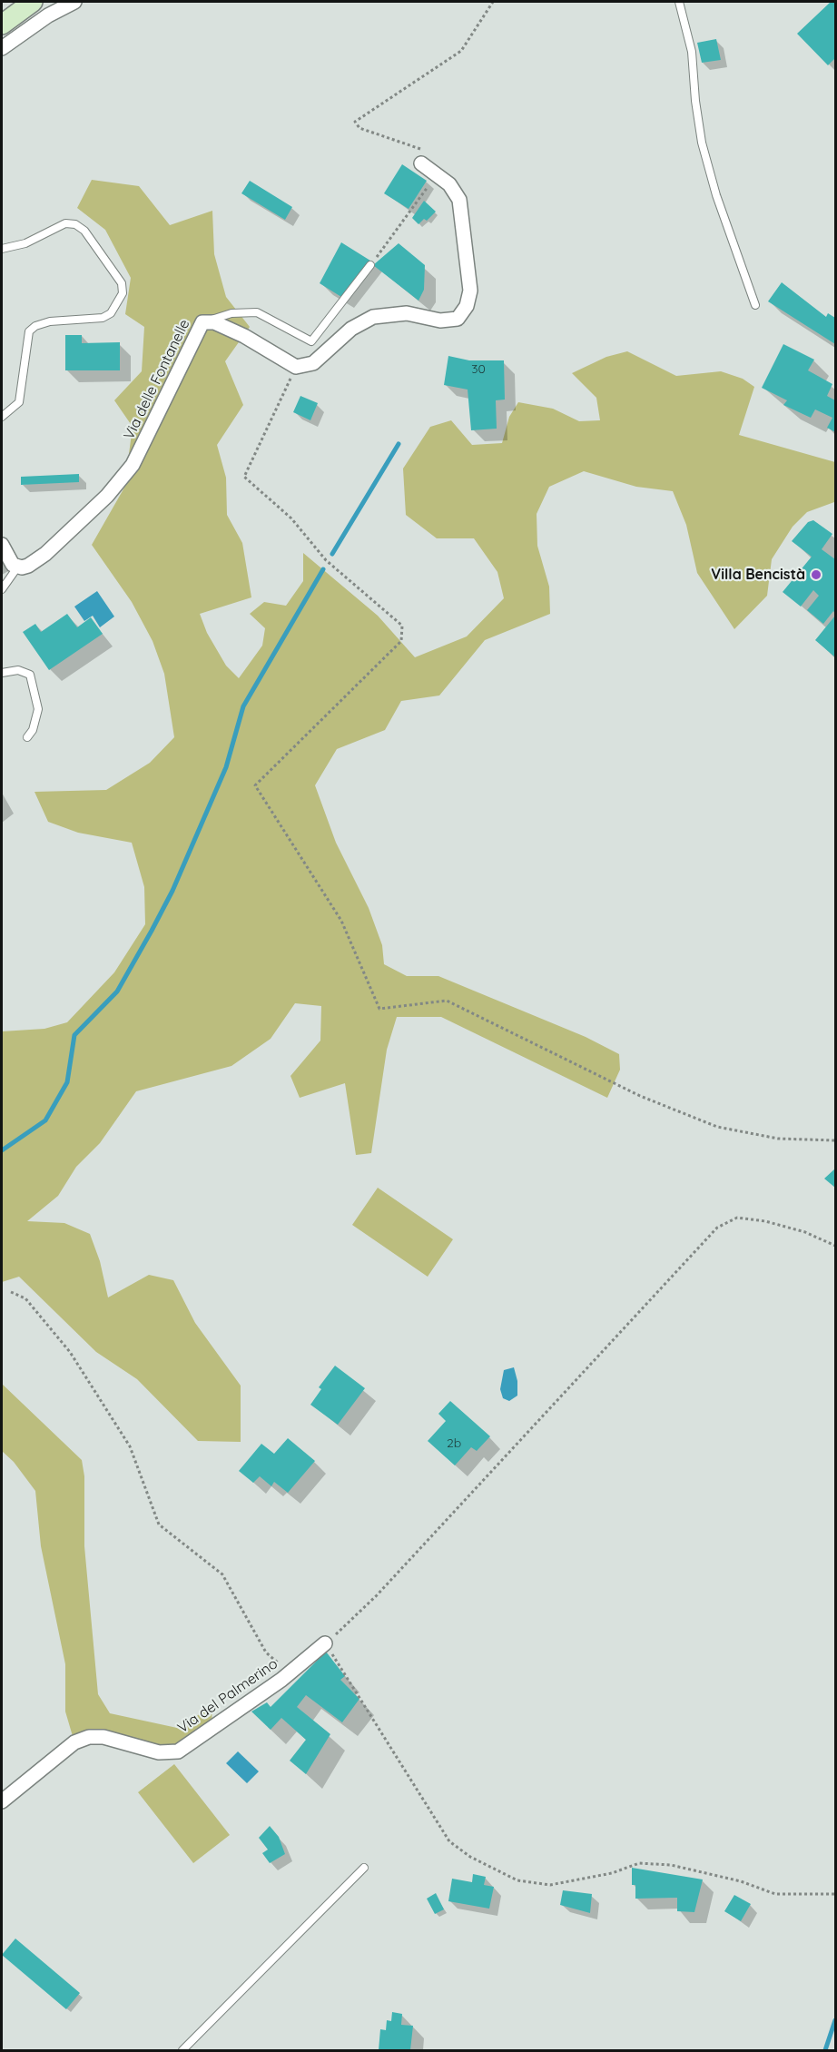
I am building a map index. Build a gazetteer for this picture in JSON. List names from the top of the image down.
{
  "streets": {
    "street": ["Via delle Fontanelle", "Via del Palmerino"]
  },
  "places": ["Villa Bencistà"],
  "house_numbers": ["30", "2b"]
}
